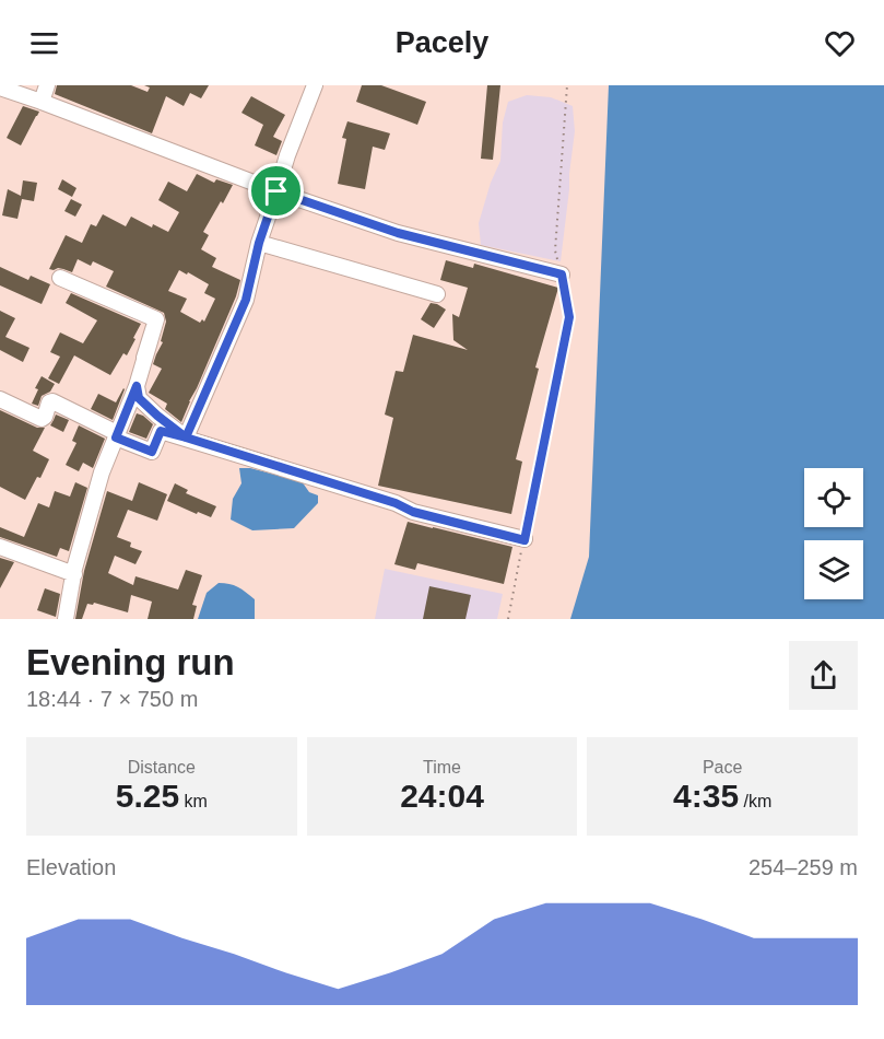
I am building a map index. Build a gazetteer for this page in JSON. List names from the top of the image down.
{
  "page": {
    "header": "Pacely",
    "heading": ["Evening run", "18:44 · 7 × 750 m"],
    "stats": [
      ["Distance", "5.25 km"],
      ["Time", "24:04"],
      ["Pace", "4:35 /km"]
    ],
    "chart": ["Elevation", "254–259 m"]
  }
}
